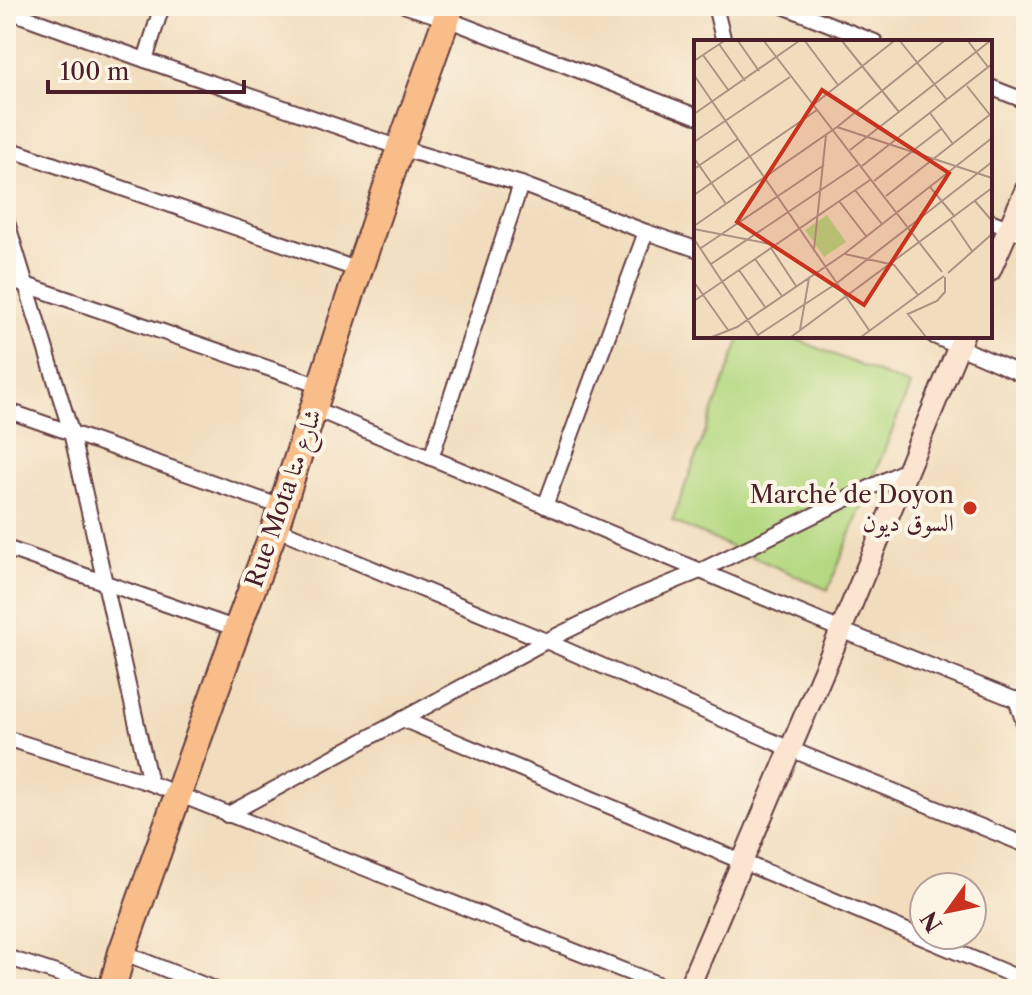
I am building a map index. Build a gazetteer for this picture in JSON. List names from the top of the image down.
{
  "streets": {
    "highway": ["Rue Mota شارع متا"]
  },
  "places": ["Marché de Doyon السوق ديون"],
  "scale_bar": "100 m",
  "north": "bottom left"
}
